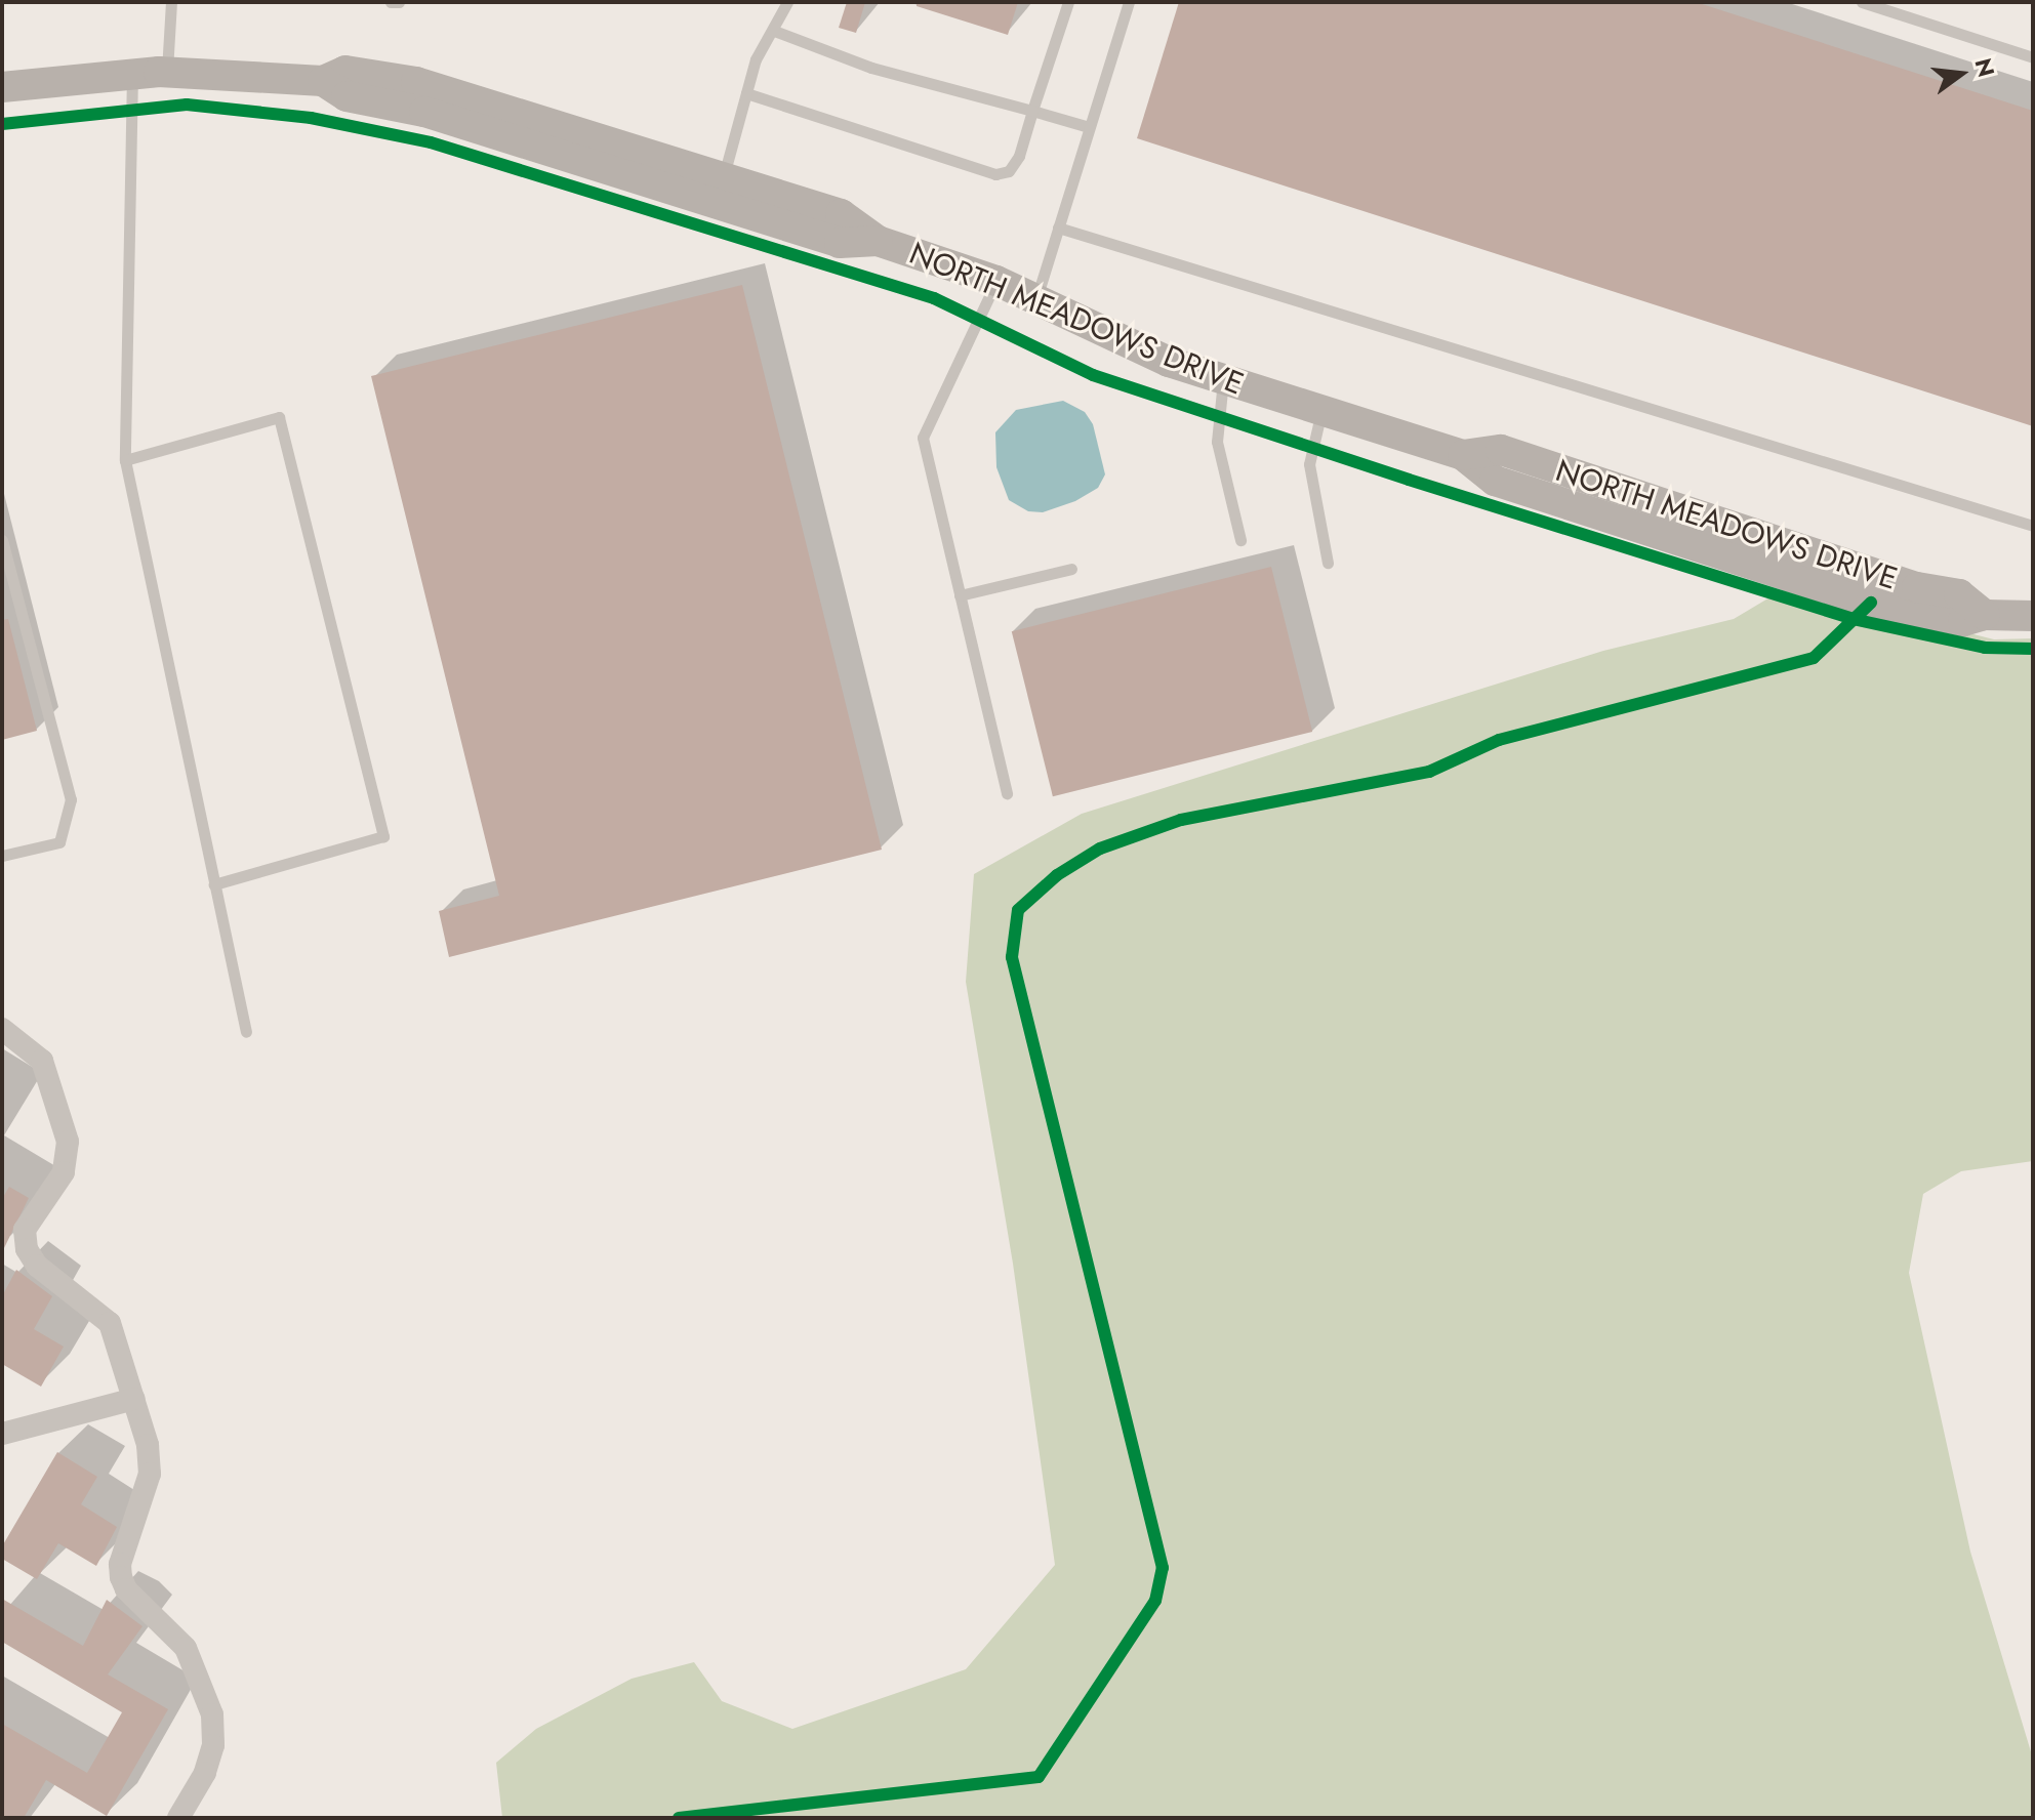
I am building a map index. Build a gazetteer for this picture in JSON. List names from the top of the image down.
{
  "streets": {
    "street": ["NORTH MEADOWS DRIVE"]
  },
  "north": "right"
}
